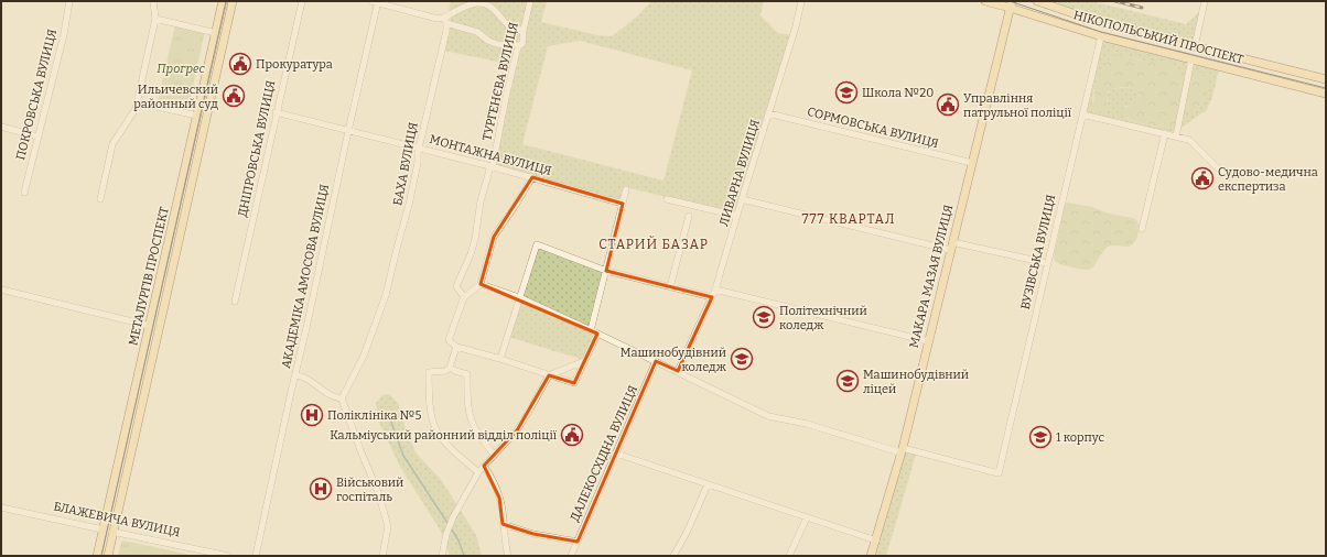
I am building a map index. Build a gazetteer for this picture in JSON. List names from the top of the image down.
{
  "streets": {
    "main road": [
      "НІКОПОЛЬСЬКИЙ ПРОСПЕКТ",
      "МЕТАЛУРГІВ ПРОСПЕКТ",
      "МАКАРА МАЗАЯ ВУЛИЦЯ",
      "БЛАЖЕВИЧА ВУЛИЦЯ"
    ],
    "street": [
      "ТУРГЕНЄВА ВУЛИЦЯ",
      "ПОКРОВСЬКА ВУЛИЦЯ",
      "СОРМОВСЬКА ВУЛИЦЯ",
      "ДНІПРОВСЬКА ВУЛИЦЯ",
      "МОНТАЖНА ВУЛИЦЯ",
      "БАХА ВУЛИЦЯ",
      "ЛИВАРНА ВУЛИЦЯ",
      "ВУЗІВСЬКА ВУЛИЦЯ",
      "АКАДЕМІКА АМОСОВА ВУЛИЦЯ",
      "ДАЛЕКОСХІДНА ВУЛИЦЯ"
    ]
  },
  "crossings": [
    ["НІКОПОЛЬСЬКИЙ ПРОСПЕКТ", "ВУЗІВСЬКА ВУЛИЦЯ"],
    ["НІКОПОЛЬСЬКИЙ ПРОСПЕКТ", "МАКАРА МАЗАЯ ВУЛИЦЯ"],
    ["ТУРГЕНЄВА ВУЛИЦЯ", "МОНТАЖНА ВУЛИЦЯ"],
    ["СОРМОВСЬКА ВУЛИЦЯ", "ЛИВАРНА ВУЛИЦЯ"],
    ["СОРМОВСЬКА ВУЛИЦЯ", "МАКАРА МАЗАЯ ВУЛИЦЯ"],
    ["ДНІПРОВСЬКА ВУЛИЦЯ", "МОНТАЖНА ВУЛИЦЯ"],
    ["МОНТАЖНА ВУЛИЦЯ", "БАХА ВУЛИЦЯ"],
    ["МОНТАЖНА ВУЛИЦЯ", "АКАДЕМІКА АМОСОВА ВУЛИЦЯ"],
    ["ВУЗІВСЬКА ВУЛИЦЯ", "МАКАРА МАЗАЯ ВУЛИЦЯ"],
    ["МЕТАЛУРГІВ ПРОСПЕКТ", "БЛАЖЕВИЧА ВУЛИЦЯ"]
  ],
  "districts": ["777 КВАРТАЛ", "СТАРИЙ БАЗАР"],
  "parks": ["Прогрес"],
  "places": {
    "public building": [
      "Прокуратура",
      "Ильичевский районный суд",
      "Управління патрульної поліції",
      "Судово-медична експертиза",
      "Кальміуський районний відділ поліції"
    ],
    "school or university": [
      "Школа №20",
      "Політехнічний коледж",
      "Машинобудівний коледж",
      "Машинобудівний ліцей",
      "1 корпус"
    ],
    "hospital": ["Поліклініка №5", "Військовий госпіталь"]
  }
}
